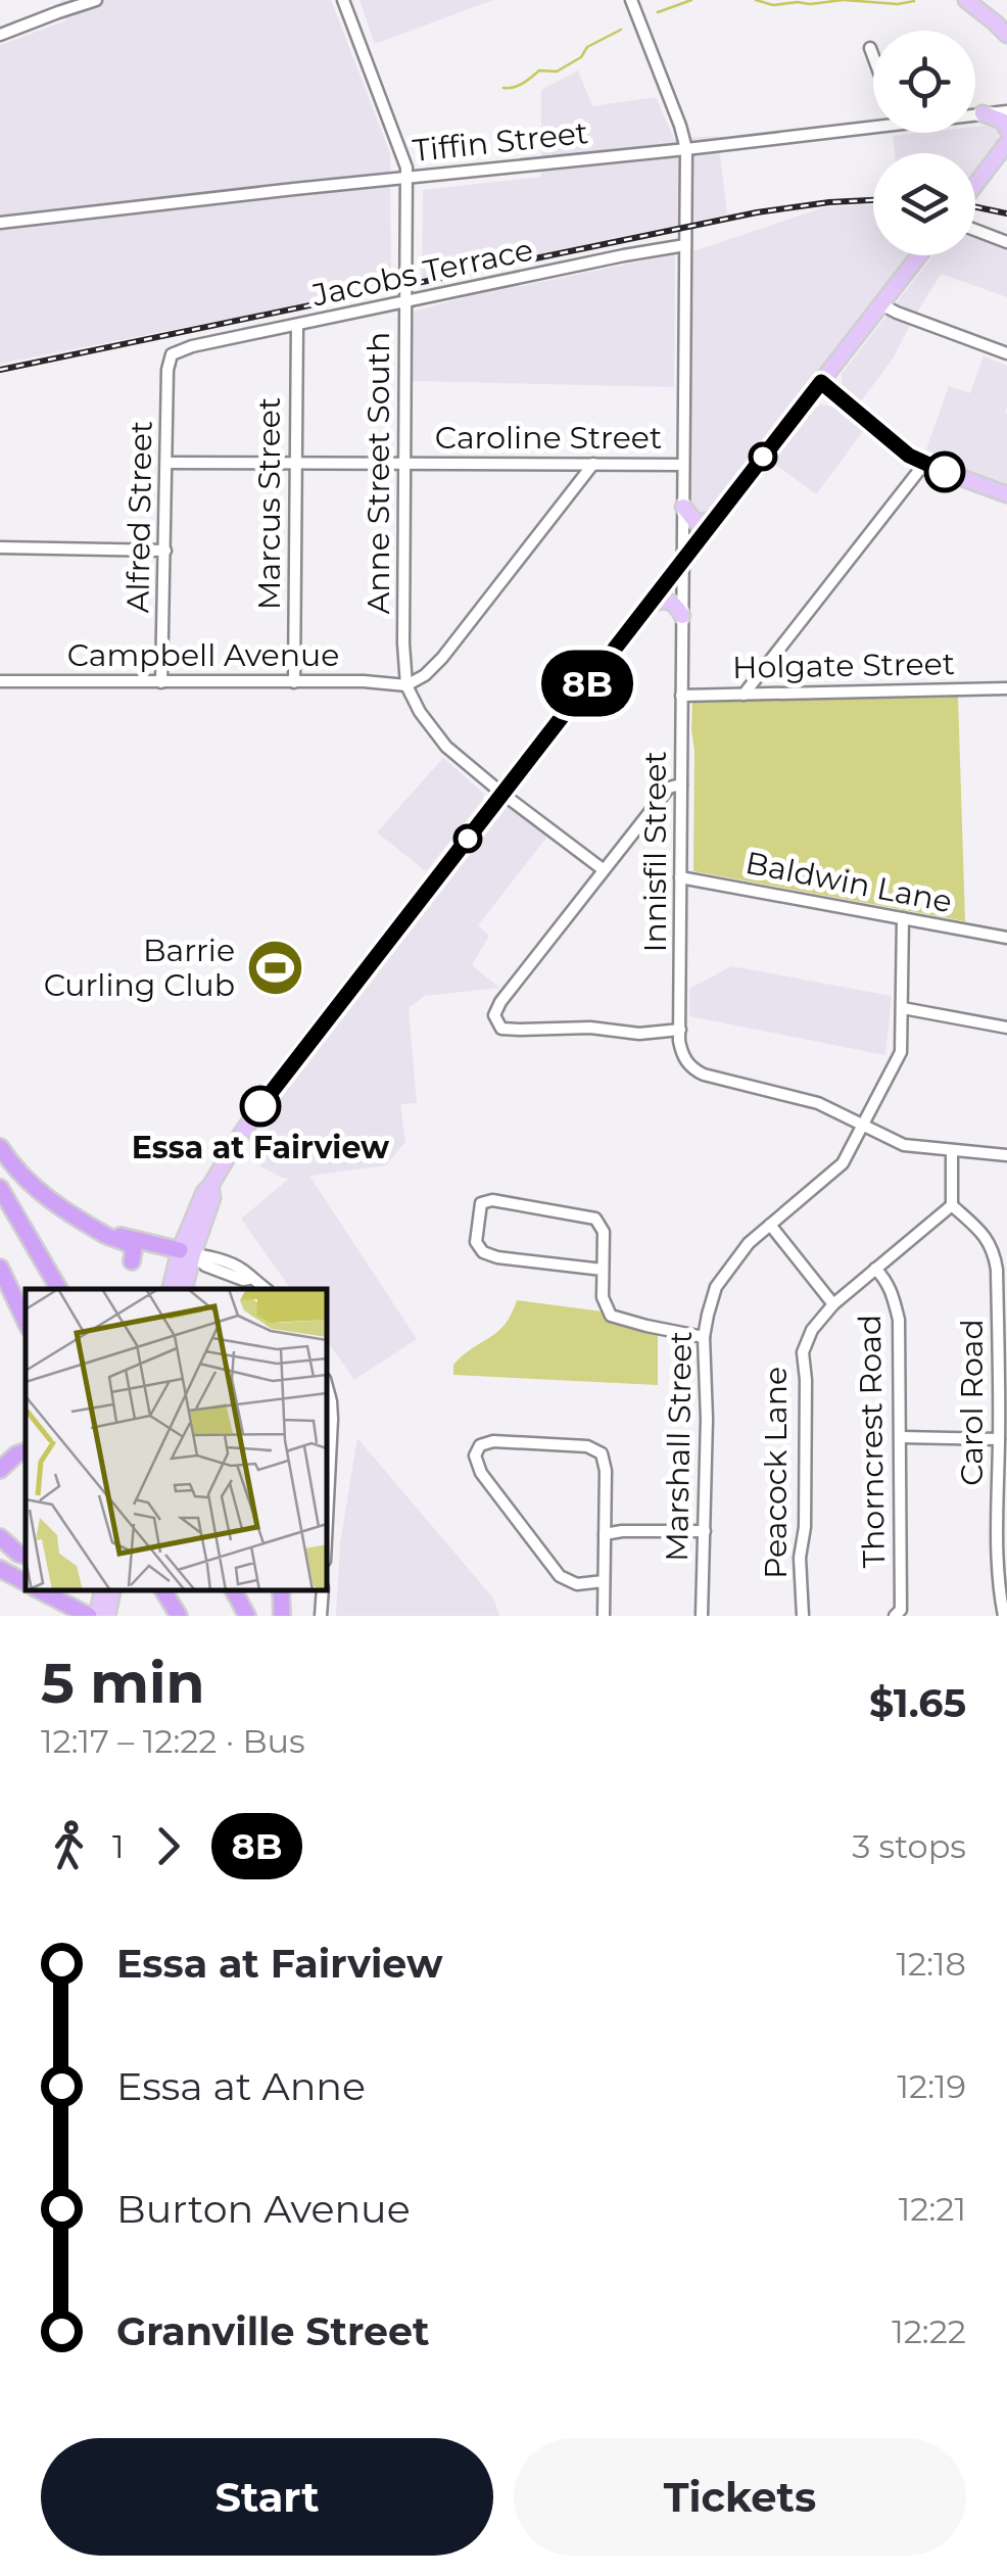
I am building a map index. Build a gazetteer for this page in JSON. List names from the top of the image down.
{
  "streets": {
    "street": [
      "Tiffin Street",
      "Jacobs Terrace",
      "Caroline Street",
      "Anne Street South",
      "Marcus Street",
      "Alfred Street",
      "Campbell Avenue",
      "Holgate Street",
      "Innisfil Street",
      "Baldwin Lane",
      "Carol Road",
      "Thorncrest Road",
      "Marshall Street",
      "Peacock Lane"
    ]
  },
  "crossings": [
    ["Tiffin Street", "Anne Street South"],
    ["Tiffin Street", "Innisfil Street"],
    ["Jacobs Terrace", "Anne Street South"],
    ["Jacobs Terrace", "Marcus Street"],
    ["Jacobs Terrace", "Alfred Street"],
    ["Jacobs Terrace", "Innisfil Street"],
    ["Caroline Street", "Anne Street South"],
    ["Caroline Street", "Marcus Street"],
    ["Caroline Street", "Alfred Street"],
    ["Caroline Street", "Innisfil Street"],
    ["Anne Street South", "Campbell Avenue"],
    ["Marcus Street", "Campbell Avenue"],
    ["Alfred Street", "Campbell Avenue"],
    ["Holgate Street", "Innisfil Street"],
    ["Innisfil Street", "Baldwin Lane"],
    ["Innisfil Street", "Marshall Street"],
    ["Baldwin Lane", "Marshall Street"],
    ["Carol Road", "Peacock Lane"],
    ["Thorncrest Road", "Peacock Lane"]
  ],
  "places": {
    "sports": ["Barrie Curling Club"],
    "other": ["Essa at Fairview"]
  },
  "lines": ["bus line 8B"],
  "page": {
    "on_map": "8B",
    "heading": ["5 min", "12:17 – 12:22 · Bus", "$1.65"],
    "legs": ["1", "8B", "3 stops"],
    "list": [
      {
        "name": "Essa at Fairview",
        "value": "12:18"
      },
      {
        "name": "Essa at Anne",
        "value": "12:19"
      },
      {
        "name": "Burton Avenue",
        "value": "12:21"
      },
      {
        "name": "Granville Street",
        "value": "12:22"
      }
    ],
    "buttons": ["Start", "Tickets"]
  }
}
